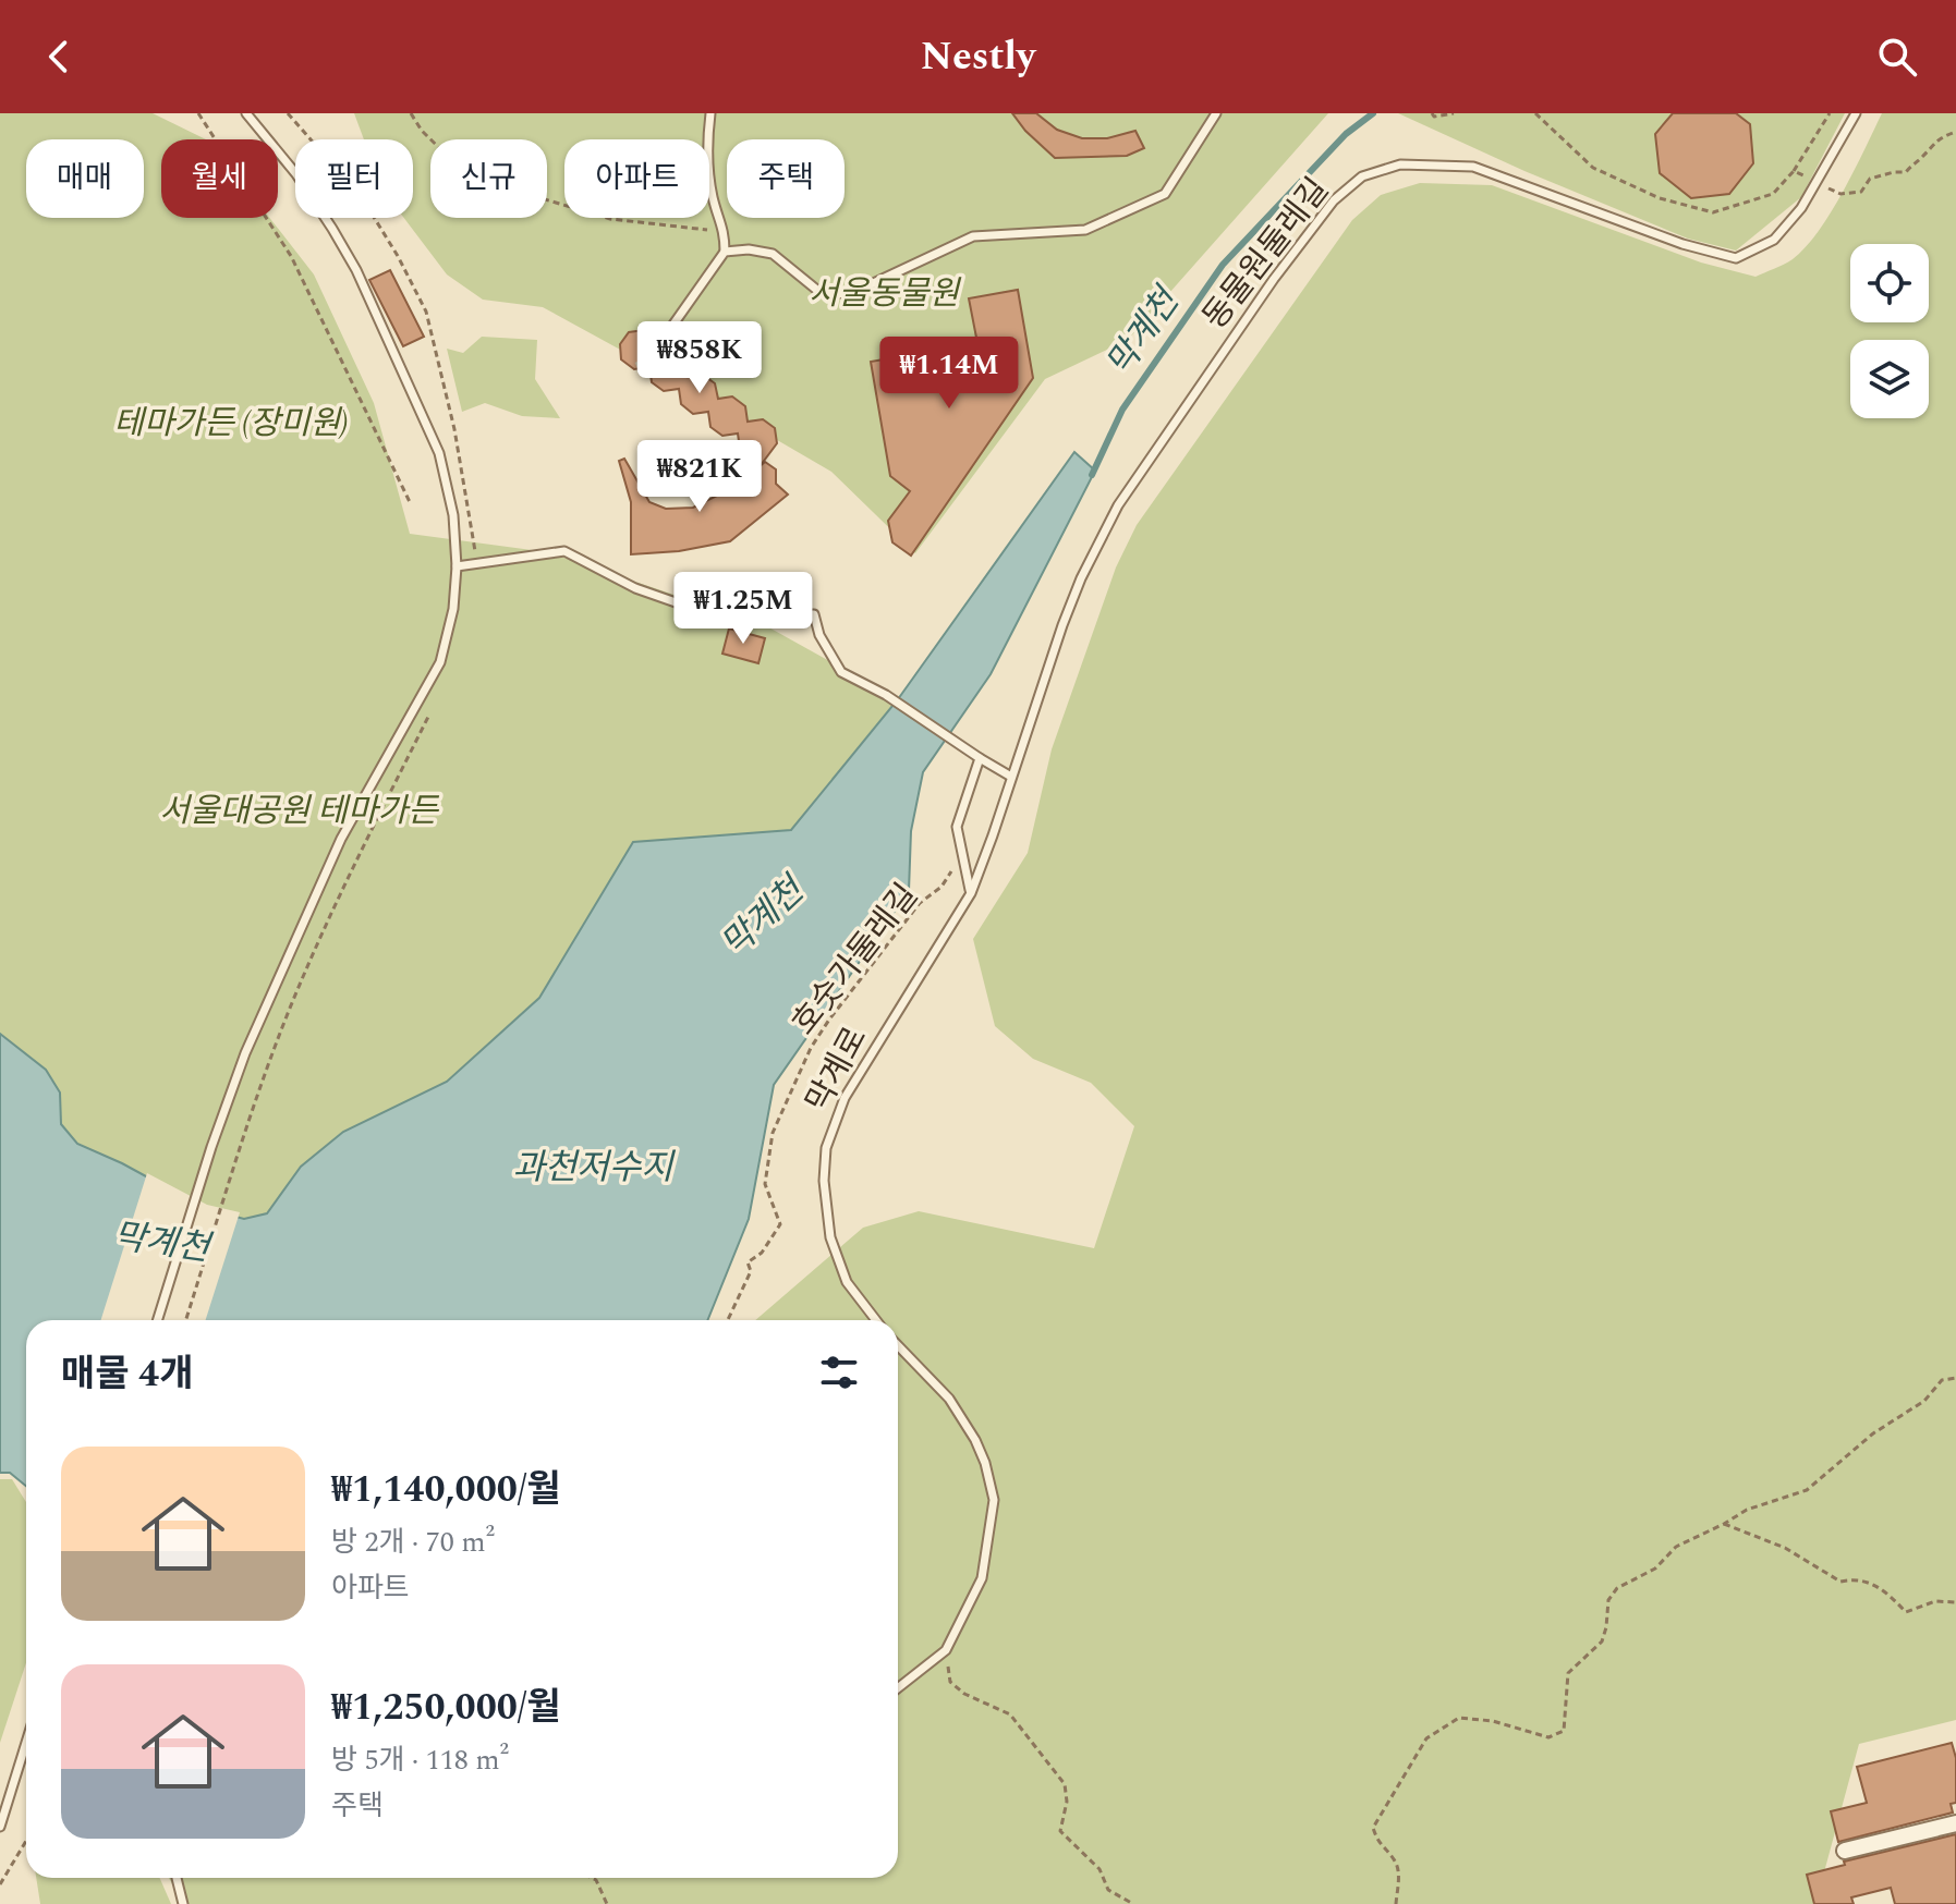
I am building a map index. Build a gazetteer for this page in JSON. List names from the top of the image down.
{
  "streets": {
    "lane": ["동물원둘레길", "막계로"],
    "path": ["호숫가둘레길"]
  },
  "crossings": [
    ["동물원둘레길", "막계로"]
  ],
  "water": ["막계천", "과천저수지"],
  "parks": ["서울동물원", "테마가든 (장미원)", "서울대공원 테마가든"],
  "page": {
    "header": "Nestly",
    "chip": [
      "매매",
      "월세",
      "필터",
      "신규",
      "아파트",
      "주택"
    ],
    "price": [
      "₩858K",
      "₩1.14M",
      "₩821K",
      "₩1.25M"
    ],
    "heading": "매물 4개",
    "list": [
      {
        "name": "₩1,140,000/월",
        "note": "방 2개 · 70 m² · 아파트"
      },
      {
        "name": "₩1,250,000/월",
        "note": "방 5개 · 118 m² · 주택"
      }
    ]
  }
}
